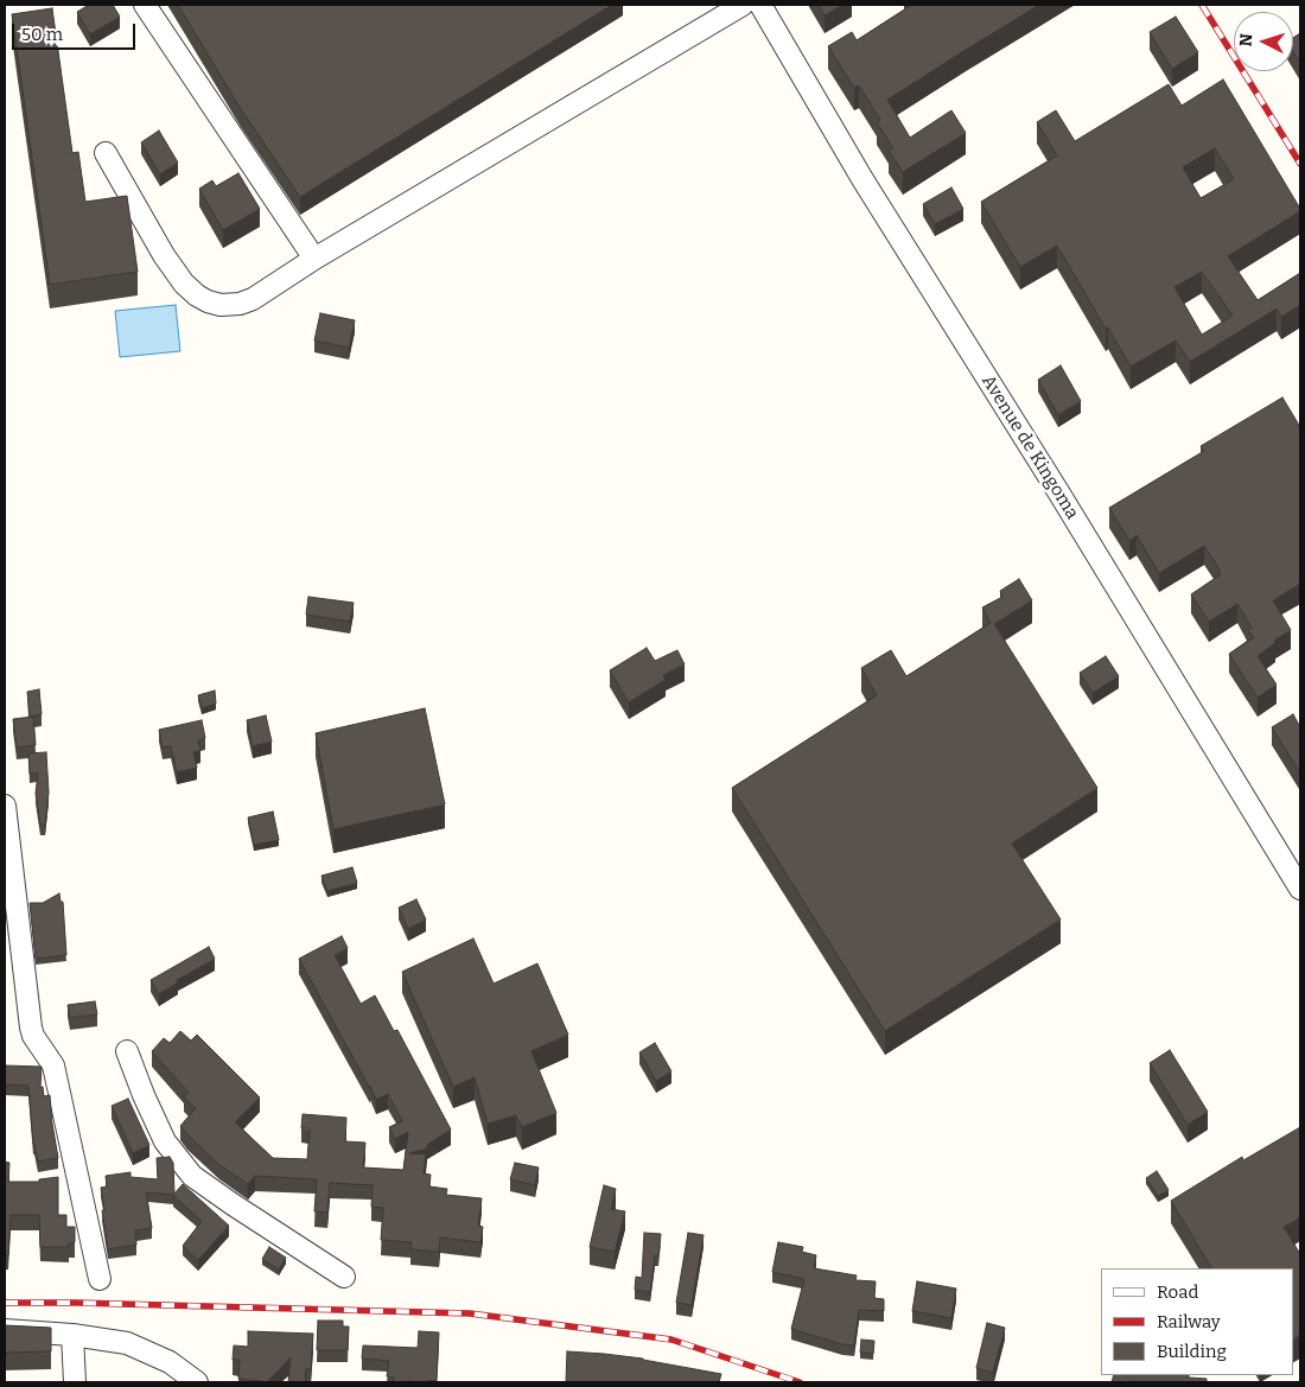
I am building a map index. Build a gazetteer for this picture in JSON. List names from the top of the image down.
{
  "streets": {
    "street": ["Avenue de Kingoma"]
  },
  "legend": ["Road", "Railway", "Building"],
  "scale_bar": "50 m",
  "north": "left"
}
